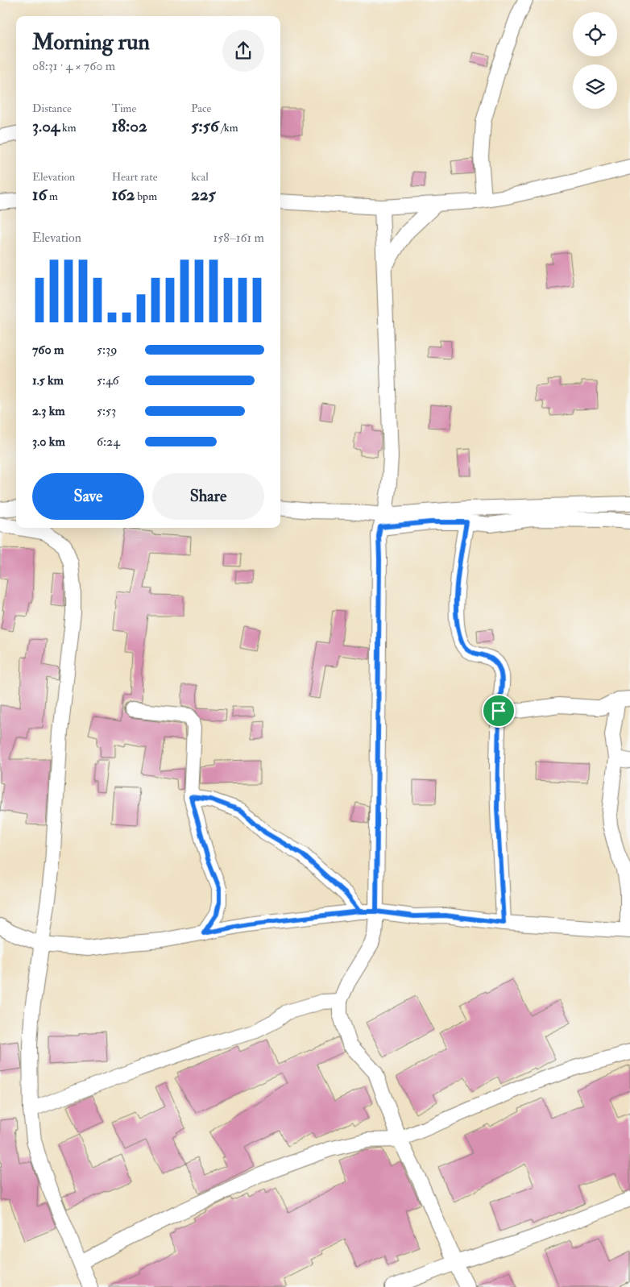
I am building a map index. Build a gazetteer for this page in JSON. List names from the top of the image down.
{
  "page": {
    "heading": ["Morning run", "08:31 · 4 × 760 m"],
    "stats": [
      ["Distance", "3.04 km"],
      ["Time", "18:02"],
      ["Pace", "5:56 /km"],
      ["Elevation", "16 m"],
      ["Heart rate", "162 bpm"],
      ["kcal", "225"]
    ],
    "chart": ["Elevation", "158–161 m"],
    "list": [
      {
        "name": "760 m",
        "note": "5:39"
      },
      {
        "name": "1.5 km",
        "note": "5:46"
      },
      {
        "name": "2.3 km",
        "note": "5:53"
      },
      {
        "name": "3.0 km",
        "note": "6:24"
      }
    ],
    "buttons": ["Save", "Share"]
  }
}
